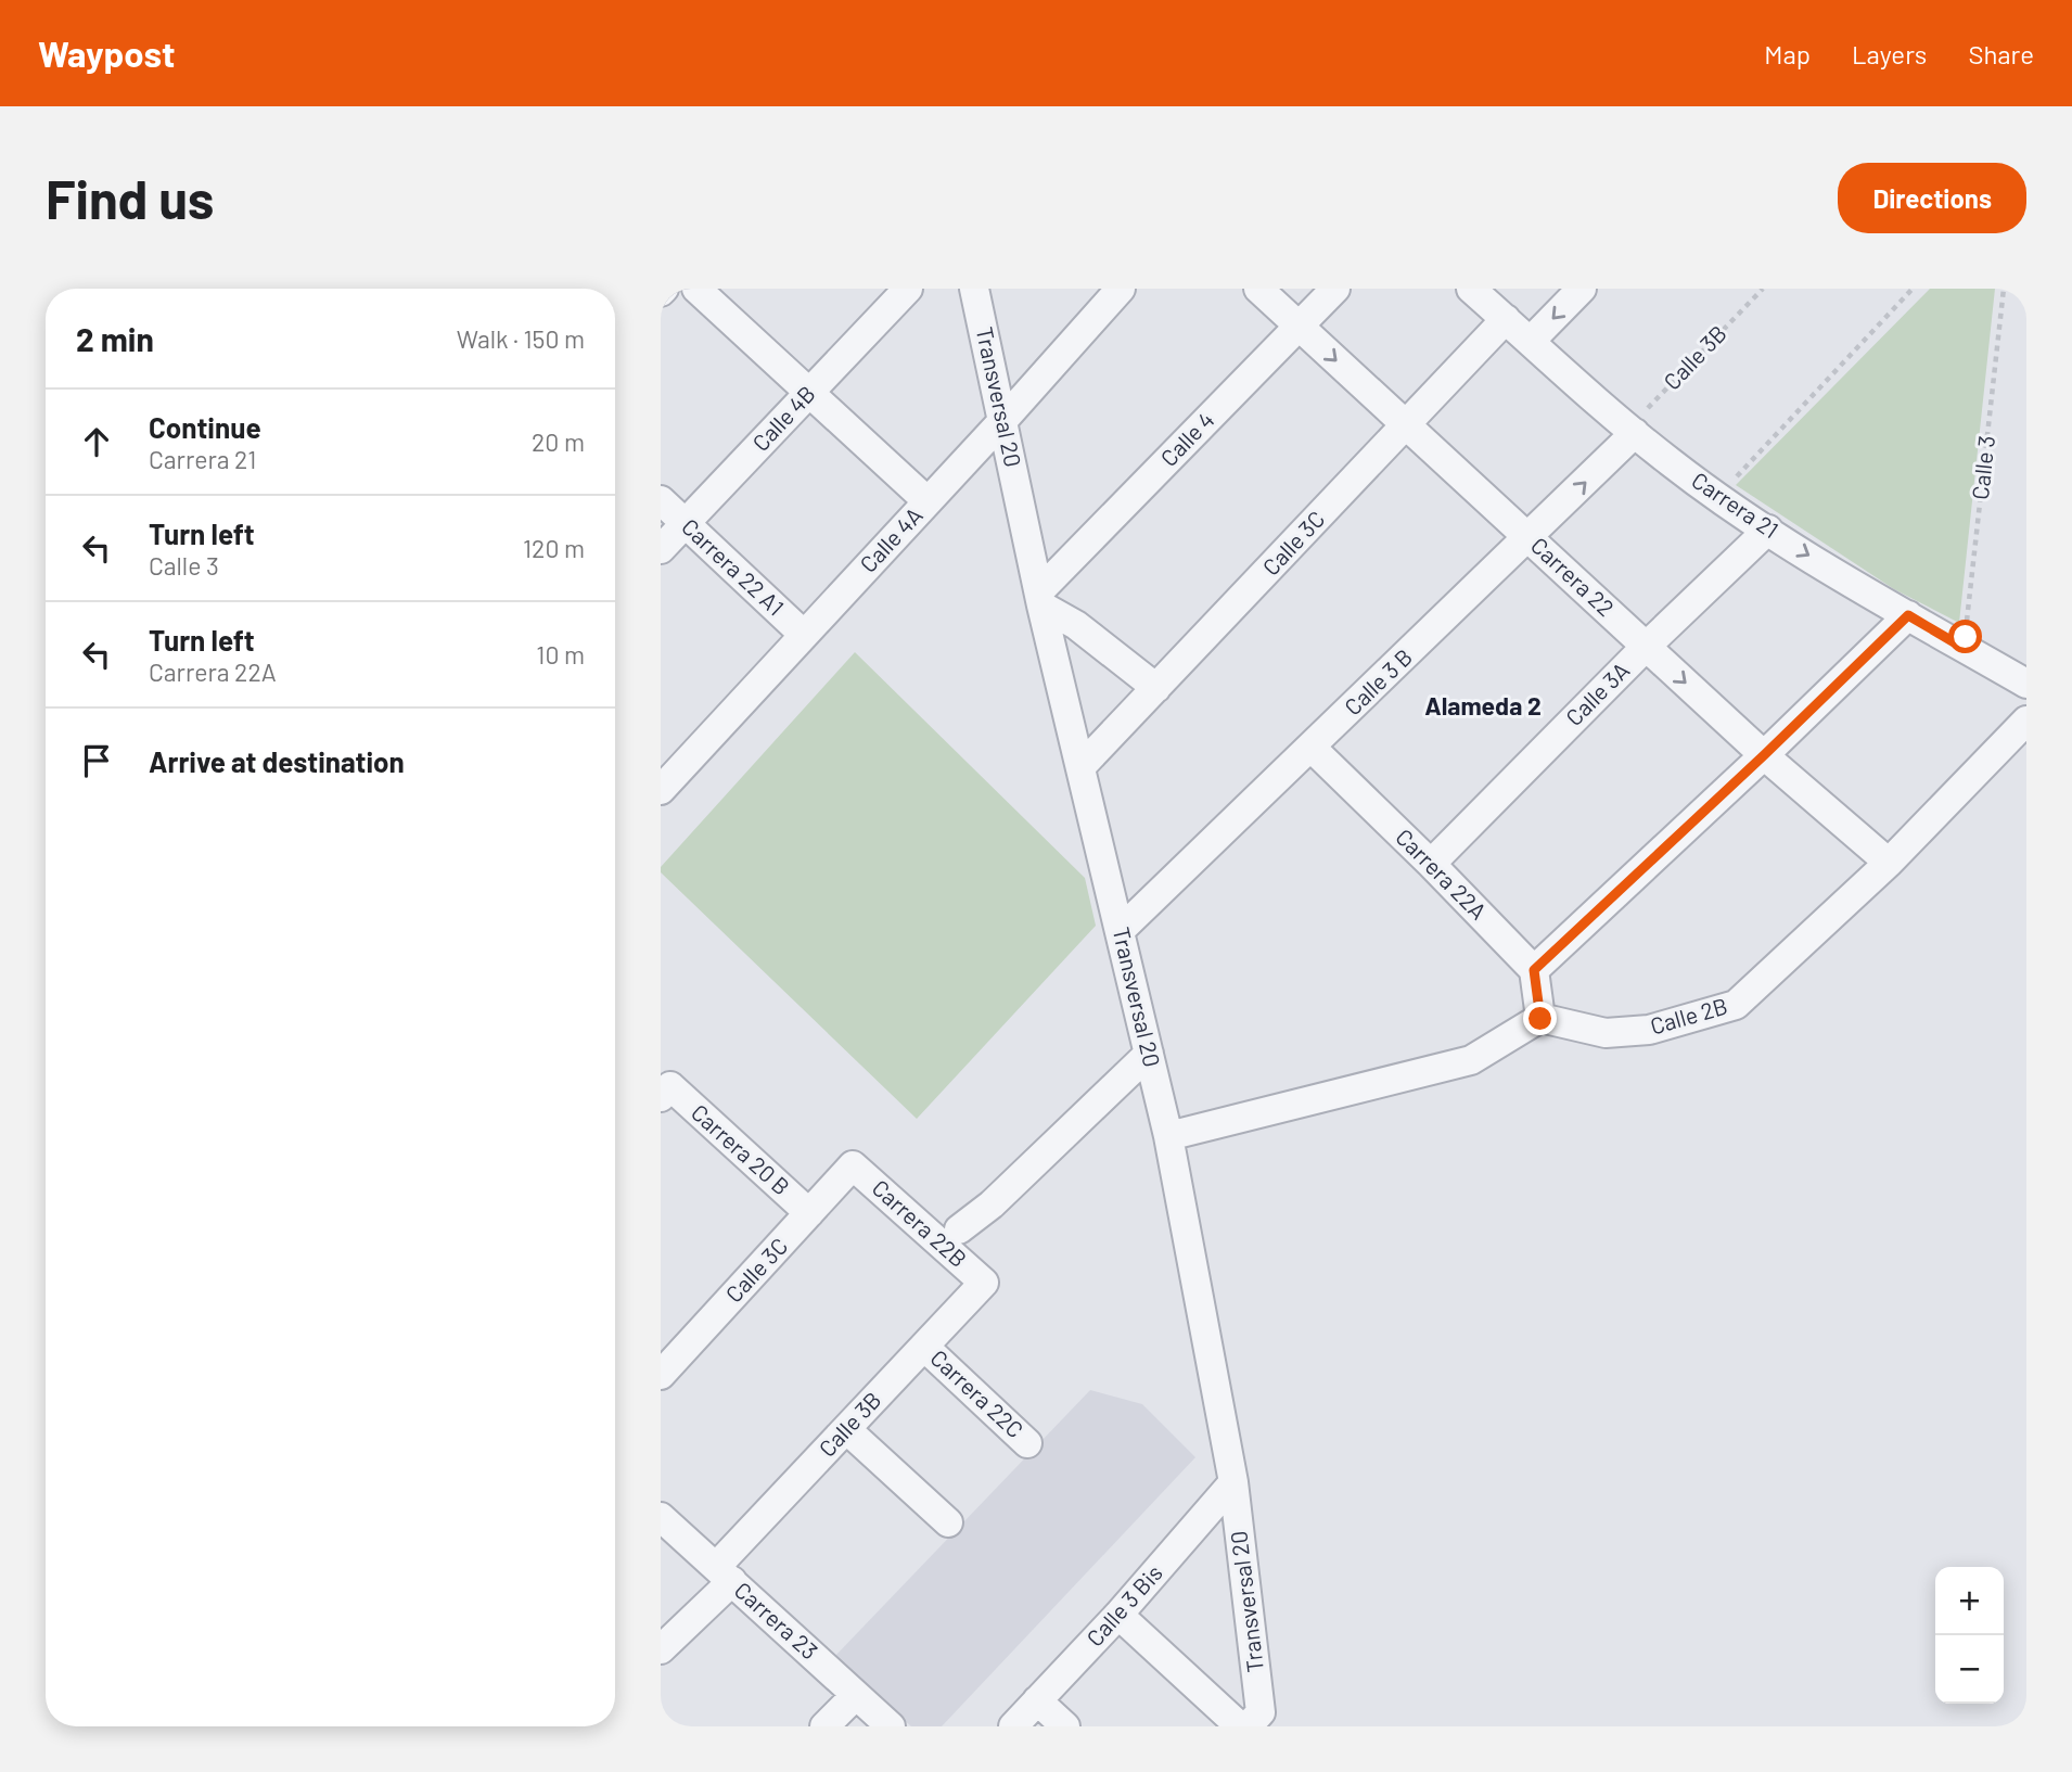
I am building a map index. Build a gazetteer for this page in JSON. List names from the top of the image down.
{
  "streets": {
    "street": [
      "Calle 3B",
      "Transversal 20",
      "Calle 4B",
      "Calle 4",
      "Carrera 21",
      "Calle 4A",
      "Calle 3C",
      "Carrera 22 A1",
      "Carrera 22",
      "Calle 3 B",
      "Calle 3A",
      "Carrera 22A",
      "Calle 2B",
      "Carrera 20 B",
      "Carrera 22B",
      "Carrera 22C",
      "Calle 3 Bis",
      "Carrera 23"
    ],
    "path": ["Calle 3"]
  },
  "crossings": [
    ["Calle 3B", "Carrera 21"],
    ["Calle 3B", "Calle 3 B"],
    ["Calle 3B", "Carrera 22B"],
    ["Calle 3B", "Carrera 22C"],
    ["Calle 3B", "Carrera 23"],
    ["Transversal 20", "Calle 4"],
    ["Transversal 20", "Calle 4A"],
    ["Transversal 20", "Calle 3C"],
    ["Transversal 20", "Calle 3 B"],
    ["Transversal 20", "Calle 3 Bis"],
    ["Calle 4B", "Carrera 22 A1"],
    ["Calle 4", "Carrera 22"],
    ["Calle 3", "Carrera 21"],
    ["Carrera 21", "Calle 3C"],
    ["Carrera 21", "Calle 3 B"],
    ["Carrera 21", "Calle 3A"],
    ["Calle 4A", "Carrera 22 A1"],
    ["Calle 3C", "Carrera 22"],
    ["Calle 3C", "Carrera 20 B"],
    ["Calle 3C", "Carrera 22B"],
    ["Carrera 22", "Calle 3 B"],
    ["Carrera 22", "Calle 3A"],
    ["Carrera 22", "Calle 2B"],
    ["Calle 3 B", "Carrera 22A"],
    ["Calle 3A", "Carrera 22A"]
  ],
  "one_way": ["Carrera 22"],
  "districts": ["Alameda 2"],
  "page": {
    "header": "Waypost",
    "nav": ["Map", "Layers", "Share"],
    "buttons": "Directions",
    "title": "Find us",
    "heading": ["2 min", "Walk · 150 m"],
    "list": [
      ["Continue", "Carrera 21", "20 m"],
      ["Turn left", "Calle 3", "120 m"],
      ["Turn left", "Carrera 22A", "10 m"],
      "Arrive at destination"
    ],
    "map_buttons": ["+", "−"]
  }
}
